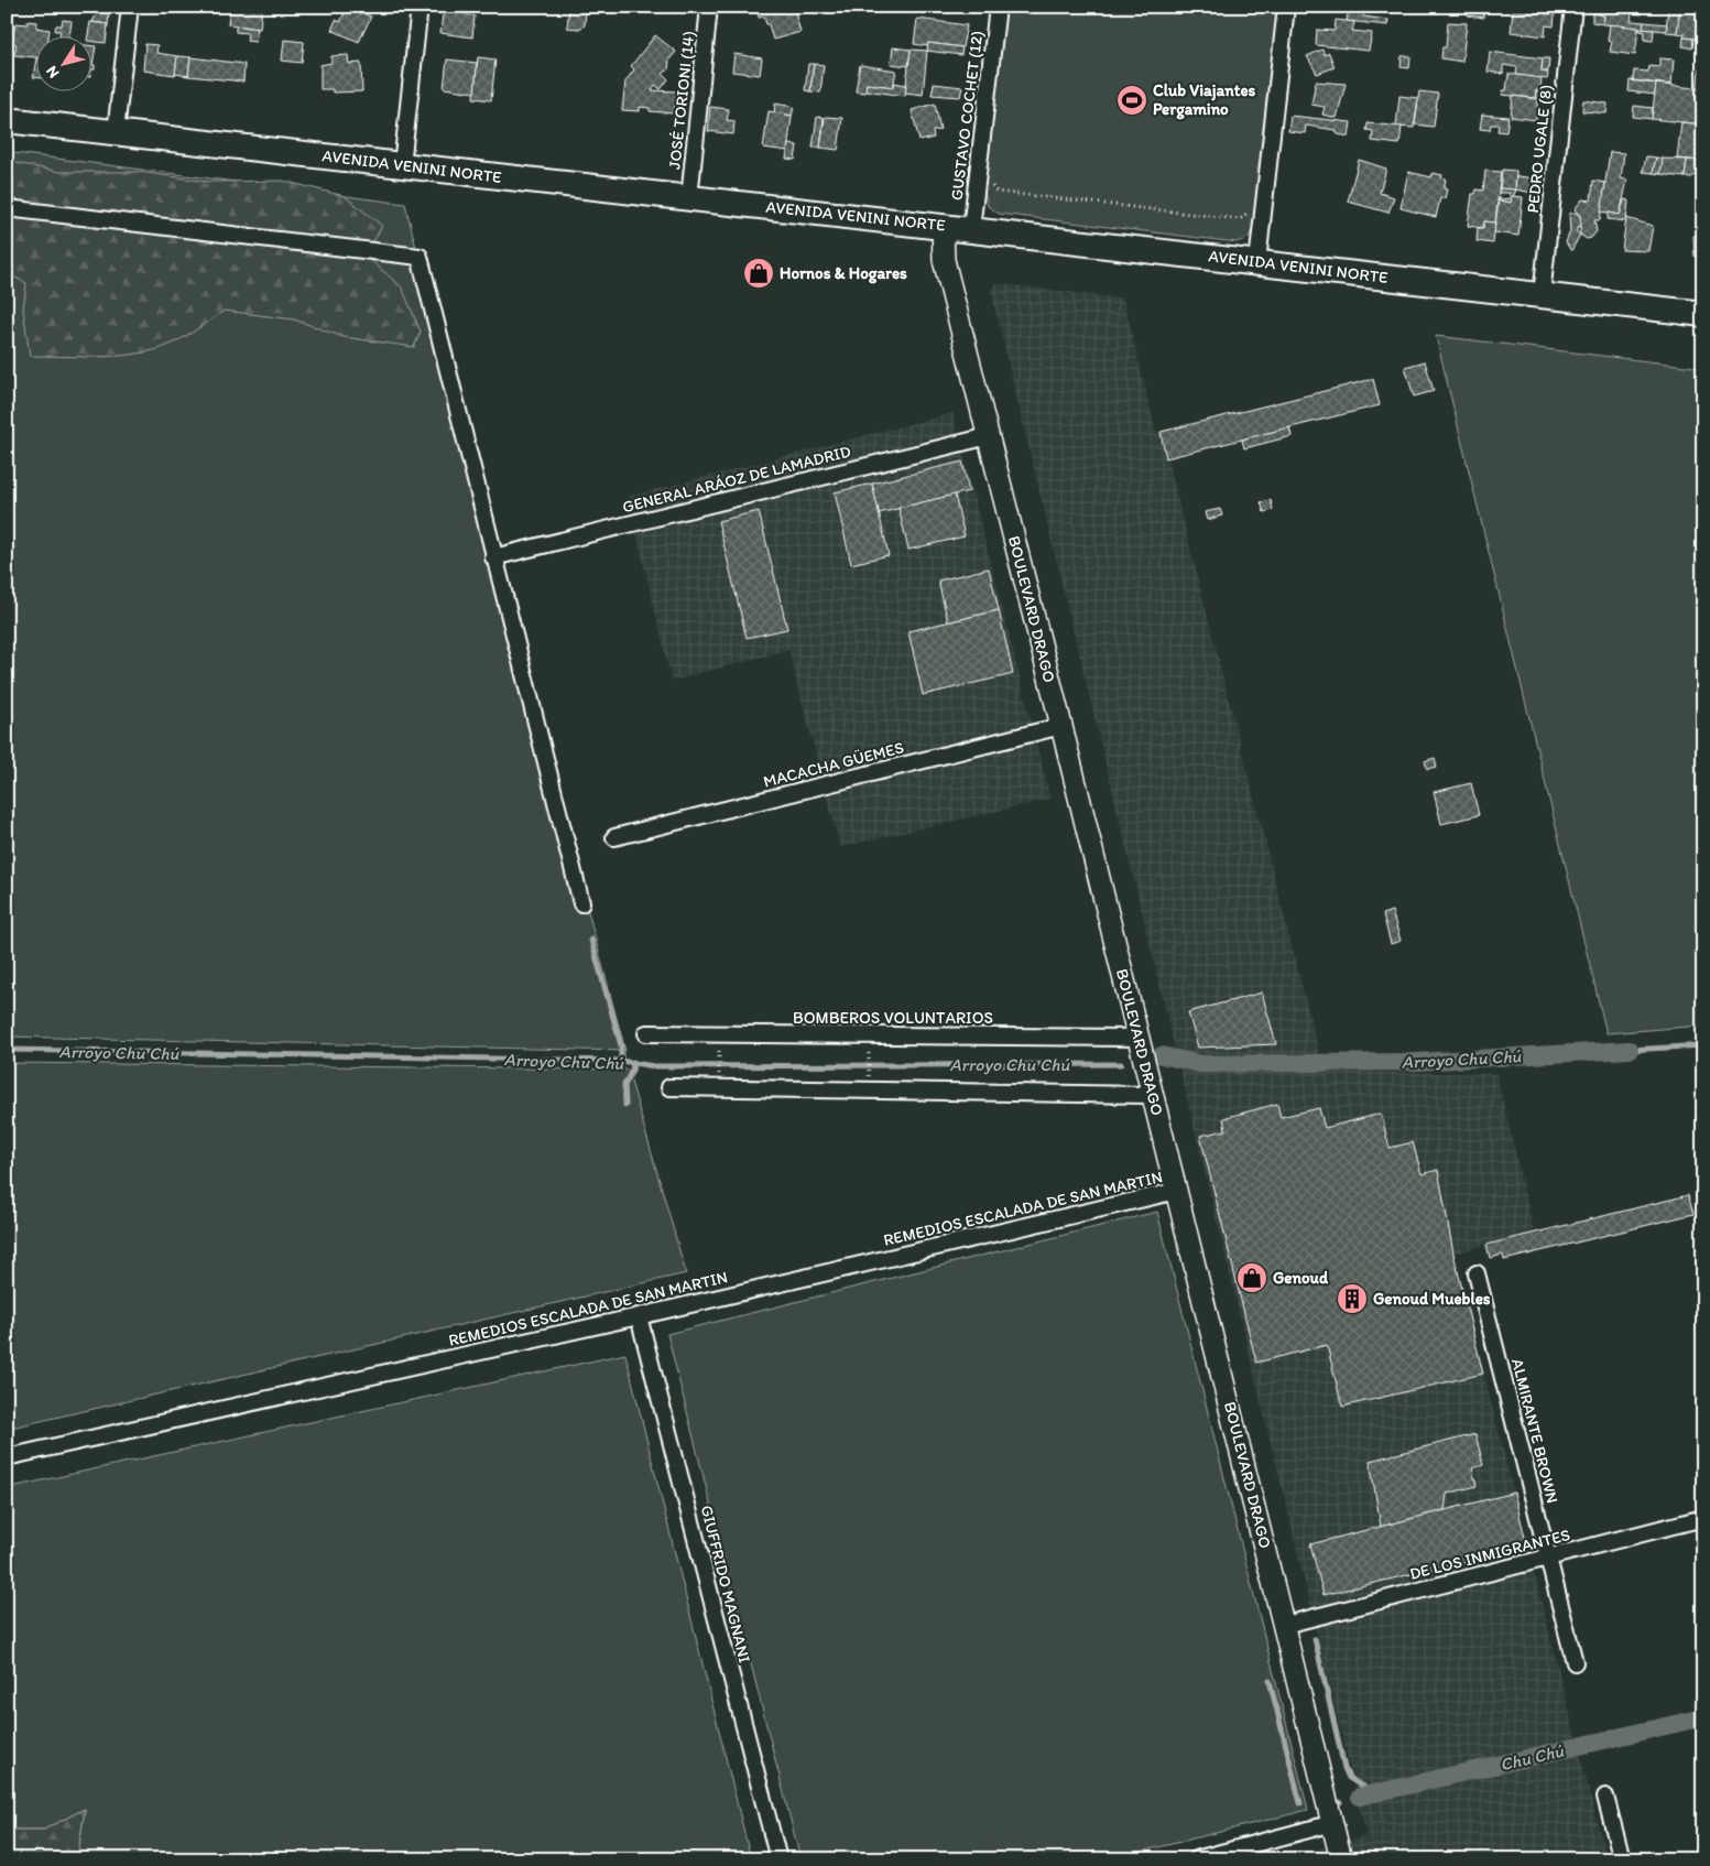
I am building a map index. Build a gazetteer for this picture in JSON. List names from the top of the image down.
{
  "streets": {
    "highway": ["AVENIDA VENINI NORTE"],
    "main road": ["BOULEVARD DRAGO"],
    "street": [
      "JOSÉ TORIONI (14)",
      "GUSTAVO COCHET (12)",
      "PEDRO UGALE (8)",
      "GENERAL ARÁOZ DE LAMADRID",
      "MACACHA GÜEMES",
      "BOMBEROS VOLUNTARIOS",
      "REMEDIOS ESCALADA DE SAN MARTIN",
      "ALMIRANTE BROWN",
      "DE LOS INMIGRANTES",
      "GIUFFRIDO MAGNANI"
    ]
  },
  "crossings": [
    ["JOSÉ TORIONI (14)", "AVENIDA VENINI NORTE"],
    ["GUSTAVO COCHET (12)", "AVENIDA VENINI NORTE"],
    ["PEDRO UGALE (8)", "AVENIDA VENINI NORTE"],
    ["AVENIDA VENINI NORTE", "BOULEVARD DRAGO"],
    ["GENERAL ARÁOZ DE LAMADRID", "BOULEVARD DRAGO"],
    ["BOULEVARD DRAGO", "MACACHA GÜEMES"],
    ["BOULEVARD DRAGO", "BOMBEROS VOLUNTARIOS"],
    ["BOULEVARD DRAGO", "REMEDIOS ESCALADA DE SAN MARTIN"],
    ["BOULEVARD DRAGO", "DE LOS INMIGRANTES"],
    ["REMEDIOS ESCALADA DE SAN MARTIN", "GIUFFRIDO MAGNANI"],
    ["ALMIRANTE BROWN", "DE LOS INMIGRANTES"]
  ],
  "water": ["Arroyo Chu Chú", "Chu Chú"],
  "places": {
    "sports": ["Club Viajantes Pergamino"],
    "shop": ["Hornos & Hogares", "Genoud"],
    "building": ["Genoud Muebles"]
  },
  "north": "bottom left"
}
